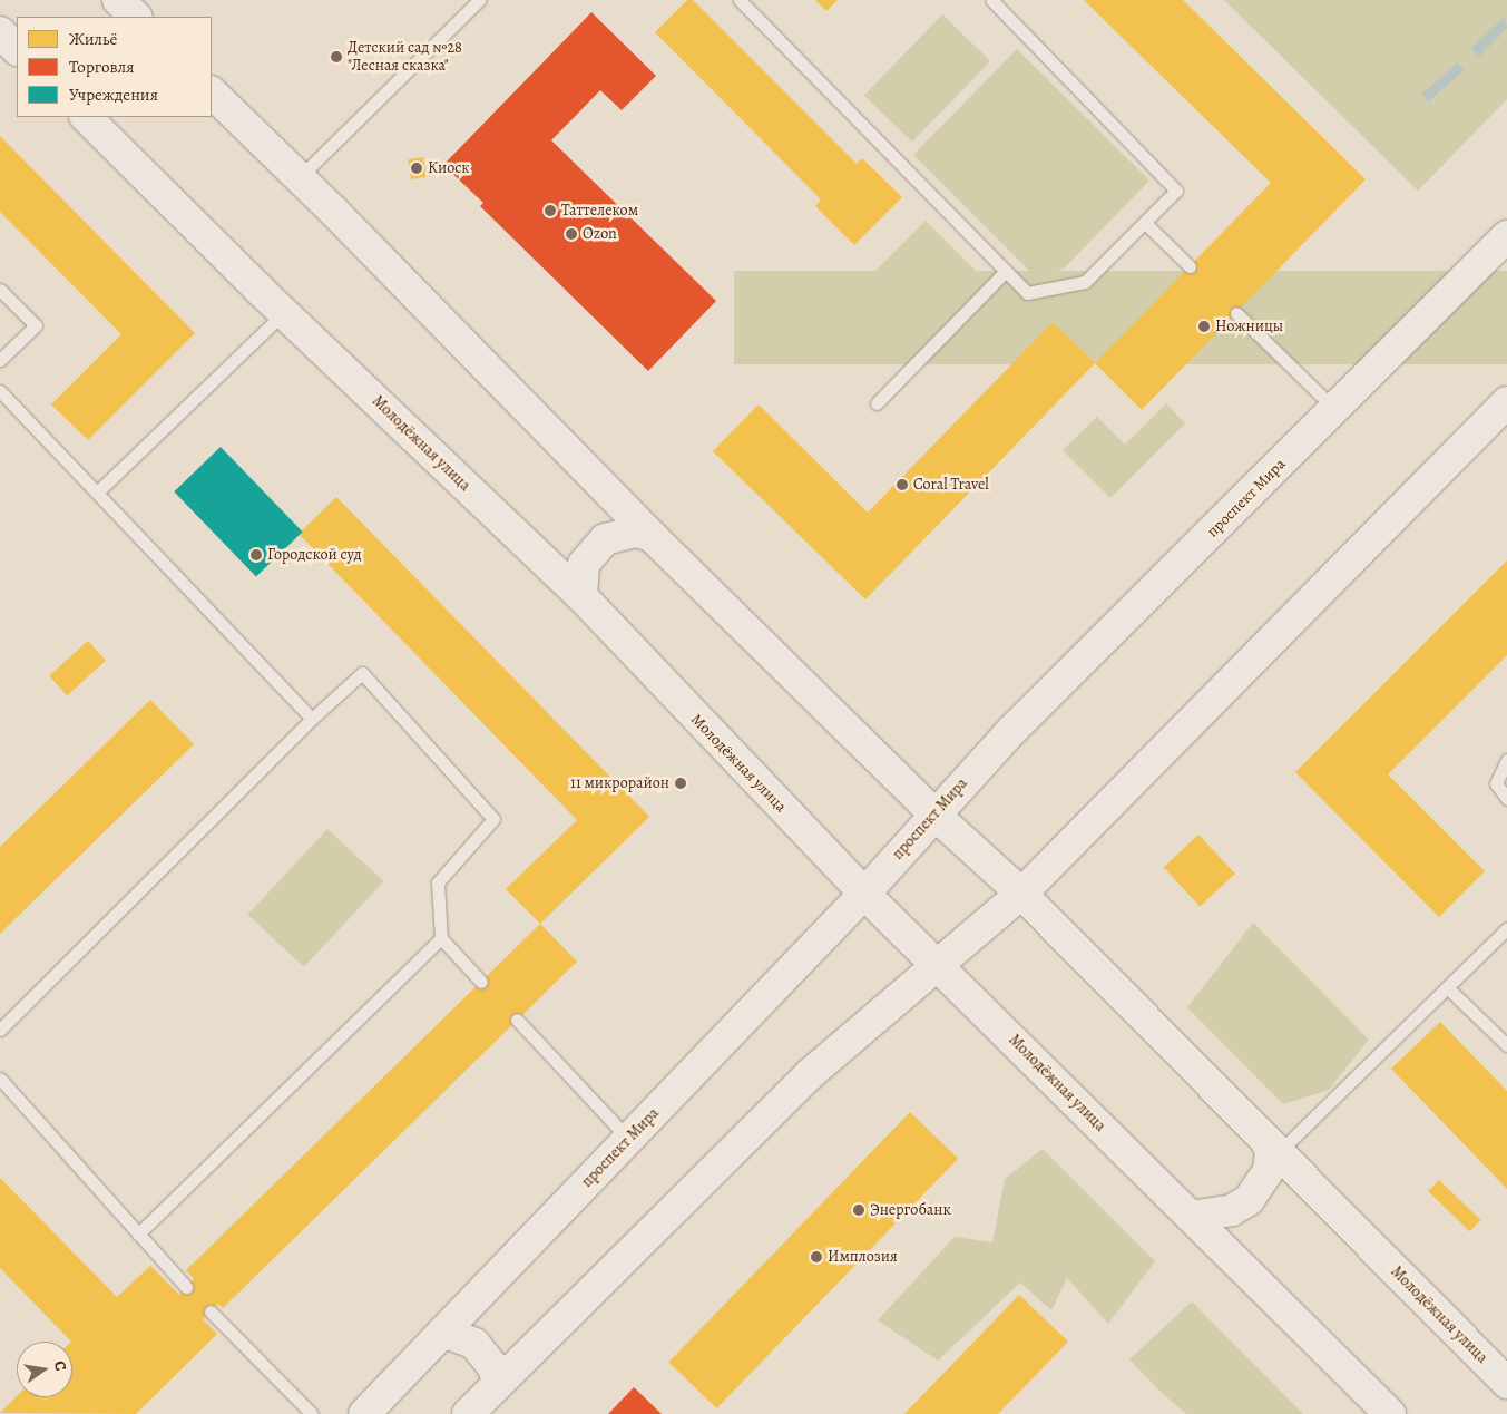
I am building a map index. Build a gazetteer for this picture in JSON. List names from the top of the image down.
{
  "streets": {
    "street": ["Молодёжная улица", "проспект Мира"]
  },
  "crossings": [
    ["Молодёжная улица", "проспект Мира"]
  ],
  "places": [
    "Детский сад №28 \"Лесная сказка\"",
    "Киоск",
    "Таттелеком",
    "Ozon",
    "Ножницы",
    "Coral Travel",
    "Городской суд",
    "11 микрорайон",
    "Энергобанк",
    "Имплозия"
  ],
  "legend": ["Жильё", "Торговля", "Учреждения"],
  "north": "right"
}
